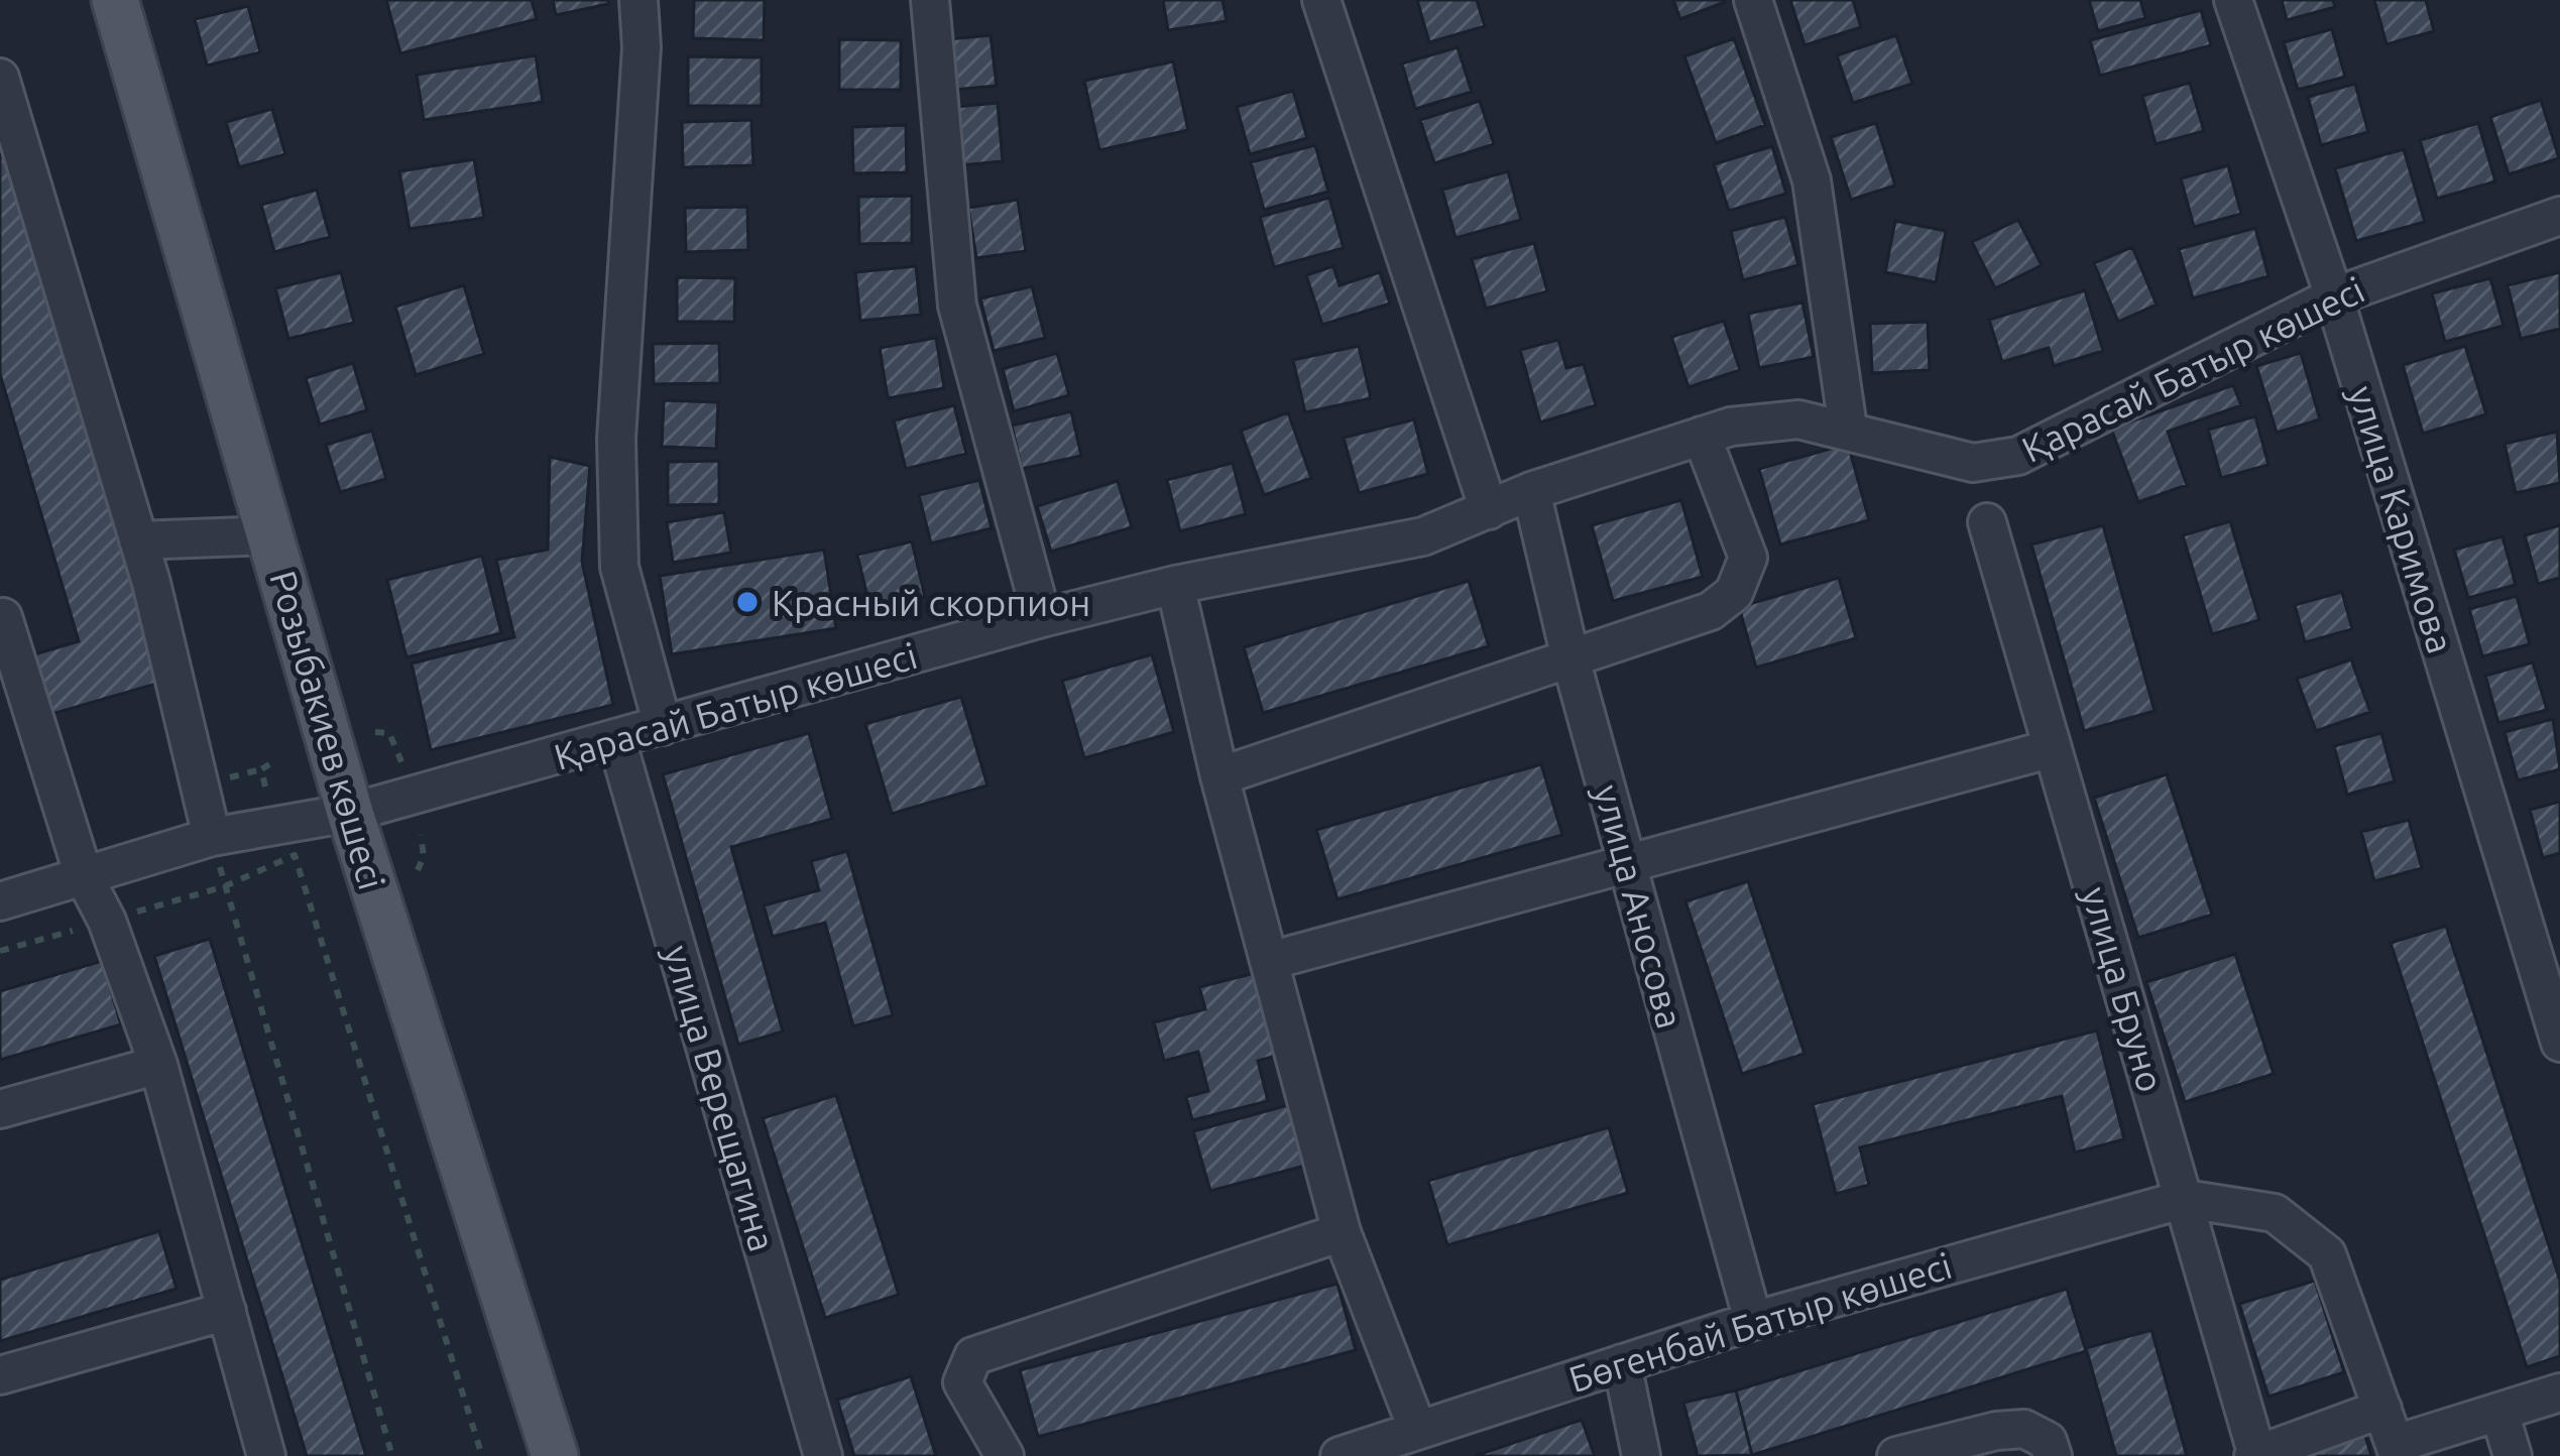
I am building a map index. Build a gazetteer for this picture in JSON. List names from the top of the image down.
{
  "streets": {
    "main road": ["Розыбакиев көшесі"],
    "street": [
      "Қарасай Батыр көшесі",
      "улица Каримова",
      "улица Аносова",
      "улица Бруно",
      "улица Верещагина",
      "Бөгенбай Батыр көшесі"
    ]
  },
  "crossings": [
    ["Қарасай Батыр көшесі", "улица Каримова"],
    ["Қарасай Батыр көшесі", "Розыбакиев көшесі"],
    ["Қарасай Батыр көшесі", "улица Аносова"],
    ["Қарасай Батыр көшесі", "улица Верещагина"],
    ["улица Аносова", "Бөгенбай Батыр көшесі"],
    ["улица Бруно", "Бөгенбай Батыр көшесі"]
  ],
  "places": ["Красный скорпион"]
}
